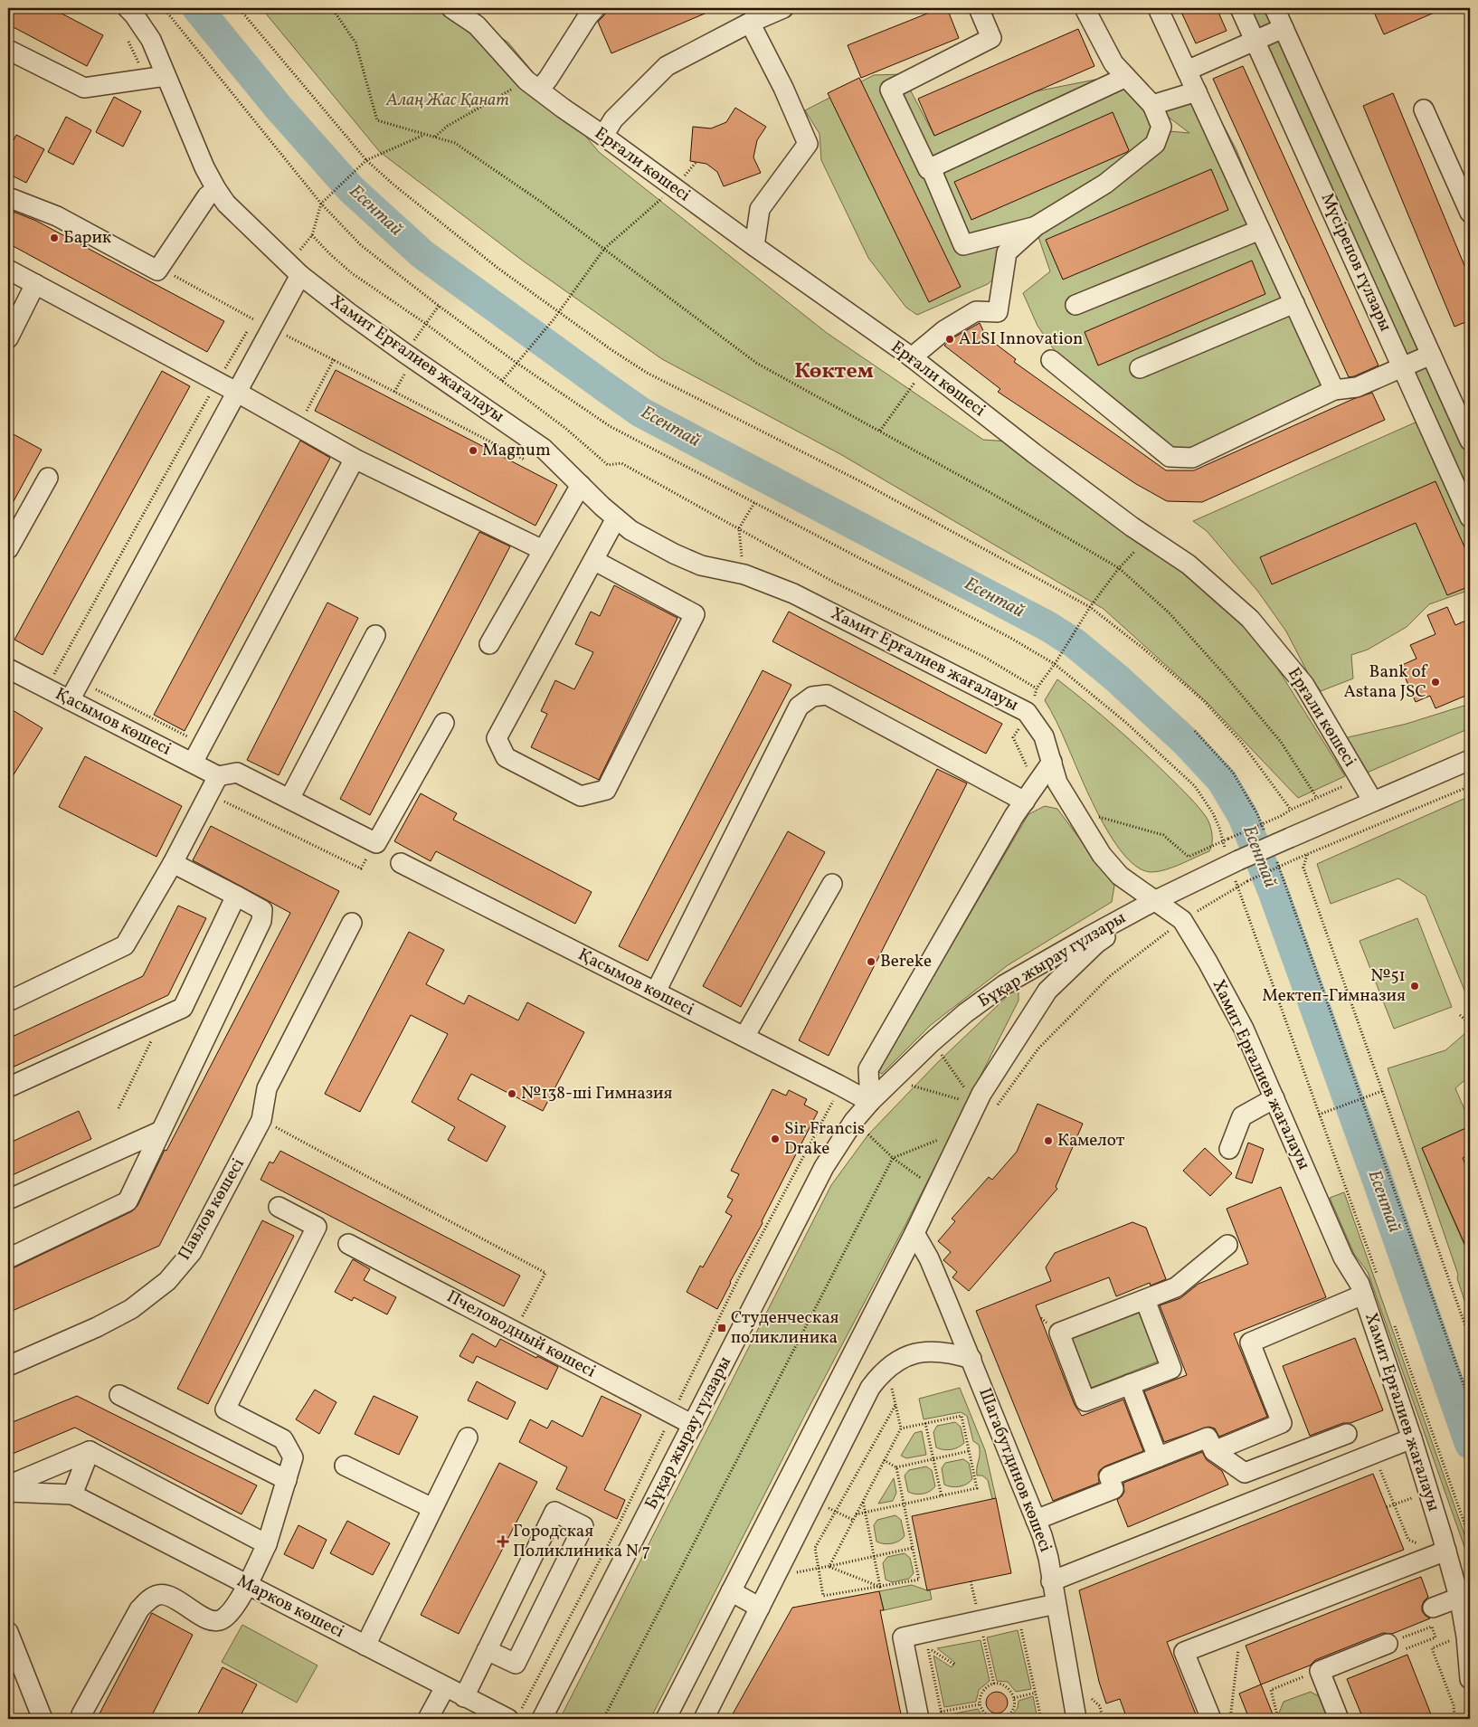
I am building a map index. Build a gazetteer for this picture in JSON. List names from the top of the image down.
{
  "streets": {
    "street": [
      "Ерғали көшесі",
      "Мүсірепов гүлзары",
      "Хамит Ерғалиев жағалауы",
      "Қасымов көшесі",
      "Бұқар жырау гүлзары",
      "Павлов көшесі",
      "Пчеловодный көшесі",
      "Шагабутдинов көшесі",
      "Марков көшесі"
    ]
  },
  "crossings": [
    ["Ерғали көшесі", "Бұқар жырау гүлзары"],
    ["Хамит Ерғалиев жағалауы", "Бұқар жырау гүлзары"],
    ["Қасымов көшесі", "Бұқар жырау гүлзары"],
    ["Бұқар жырау гүлзары", "Пчеловодный көшесі"],
    ["Бұқар жырау гүлзары", "Шагабутдинов көшесі"]
  ],
  "districts": ["Көктем"],
  "water": ["Есентай"],
  "parks": ["Алаң Жас Қанат"],
  "places": {
    "other": [
      "Барик",
      "ALSI Innovation",
      "Magnum",
      "Bank of Astana JSC",
      "Bereke",
      "№51 Мектеп-Гимназия",
      "№138-ші Гимназия",
      "Sir Francis Drake",
      "Камелот"
    ],
    "transit": ["Студенческая поликлиника"],
    "health": ["Городская Поликлиника N 7"]
  }
}
